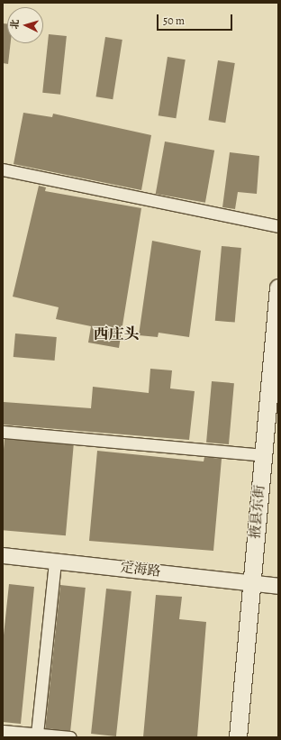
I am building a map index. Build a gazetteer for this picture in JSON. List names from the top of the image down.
{
  "streets": {
    "main road": ["掖县东街"],
    "street": ["定海路"]
  },
  "crossings": [
    ["掖县东街", "定海路"]
  ],
  "districts": ["西庄头"],
  "scale_bar": "50 m",
  "north": "left"
}
